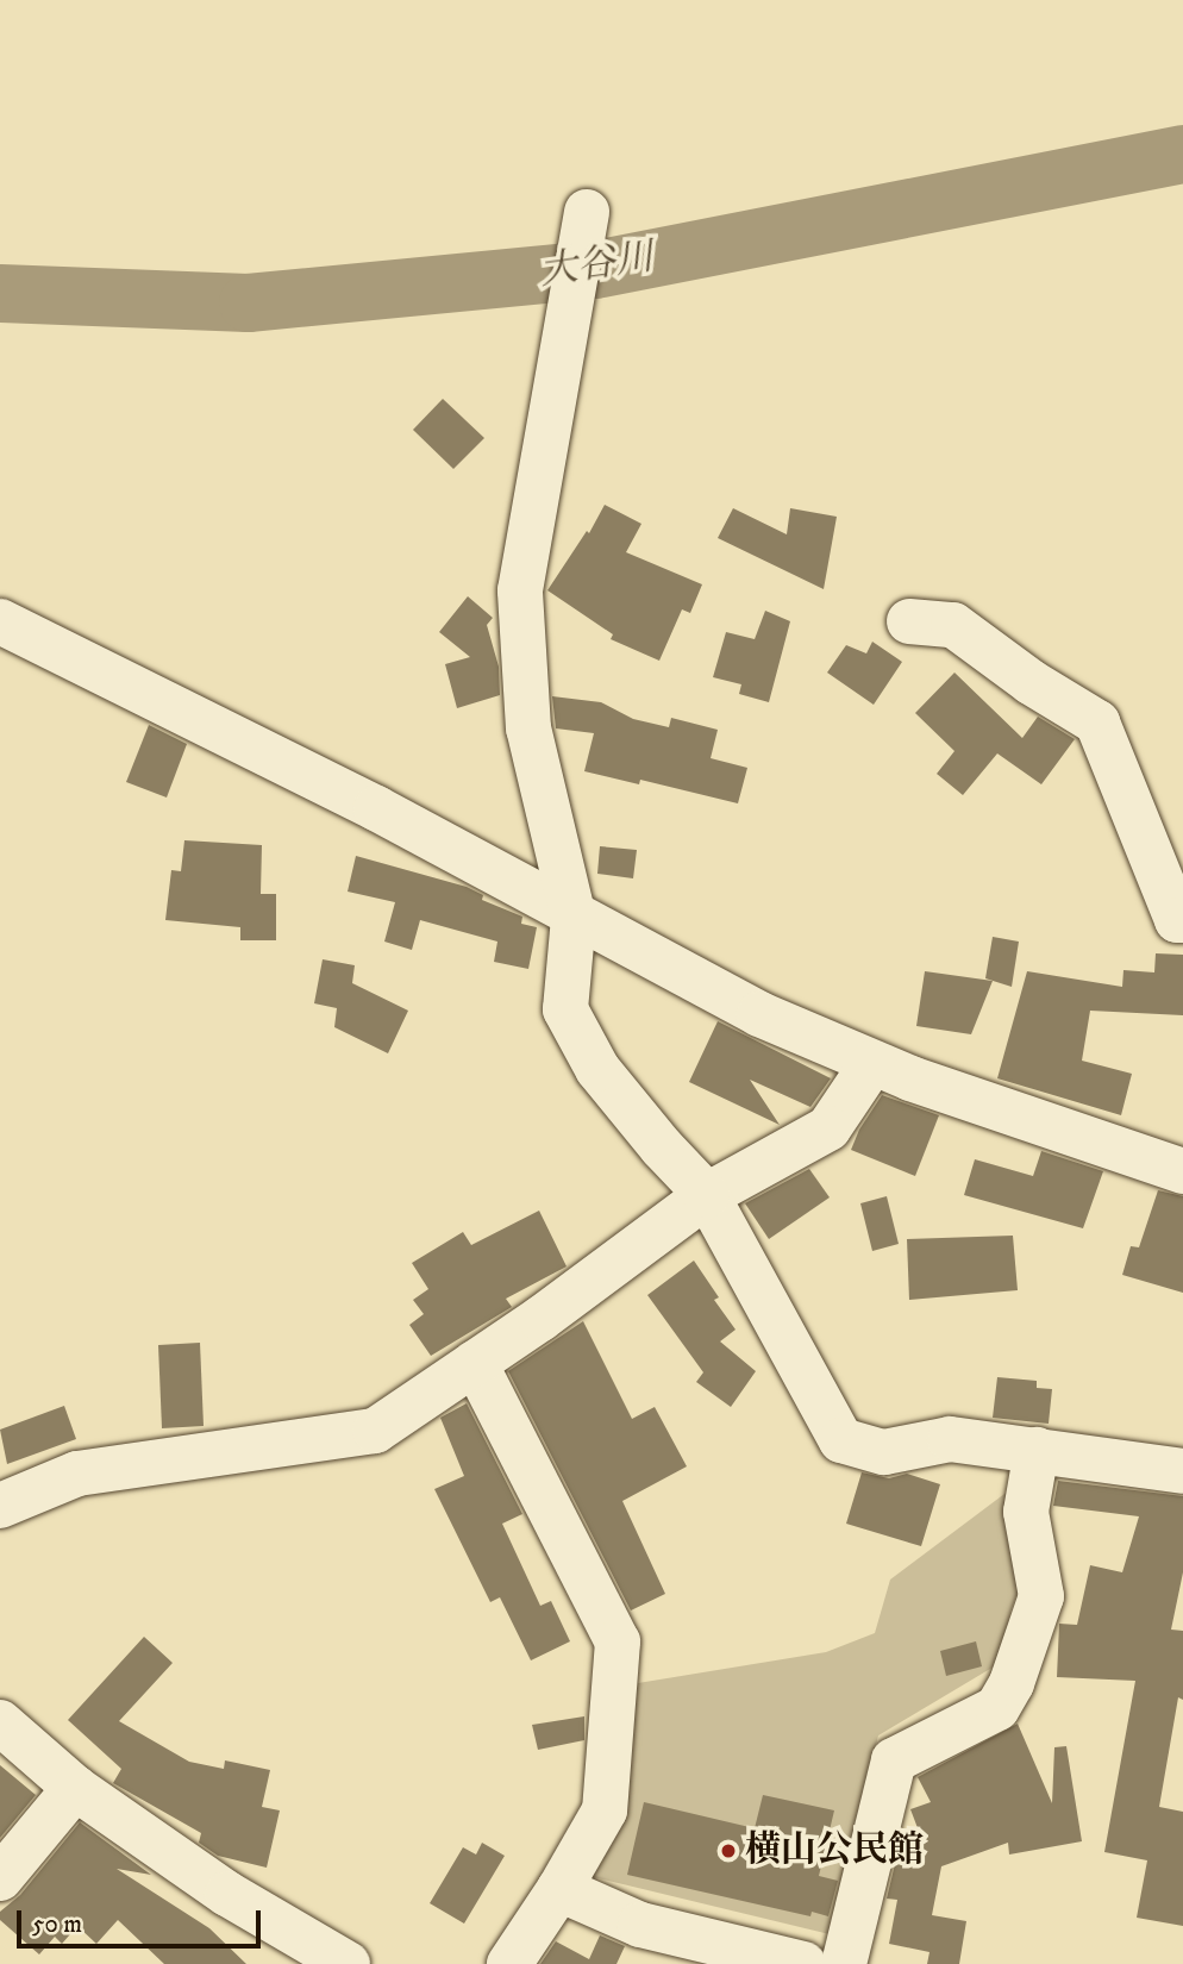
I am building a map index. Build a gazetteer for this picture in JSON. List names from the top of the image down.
{
  "water": ["大谷川"],
  "places": ["横山公民館"],
  "scale_bar": "50 m"
}
